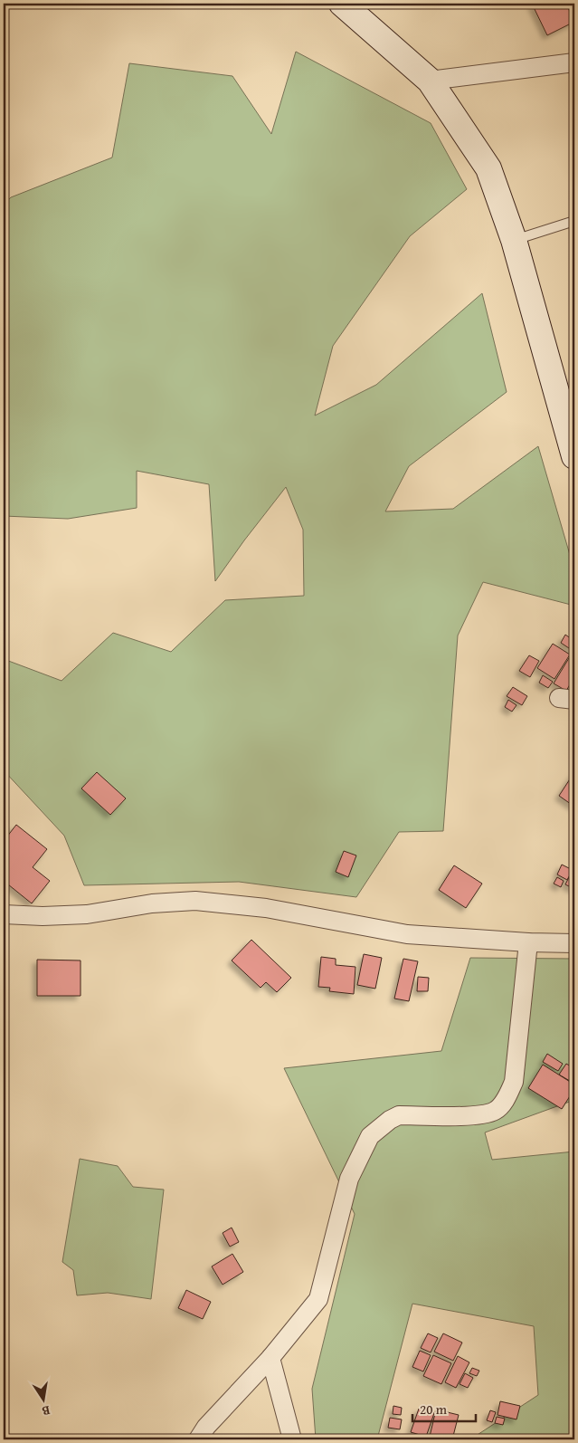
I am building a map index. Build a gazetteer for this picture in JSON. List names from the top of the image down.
{
  "scale_bar": "20 m",
  "north": "bottom"
}
